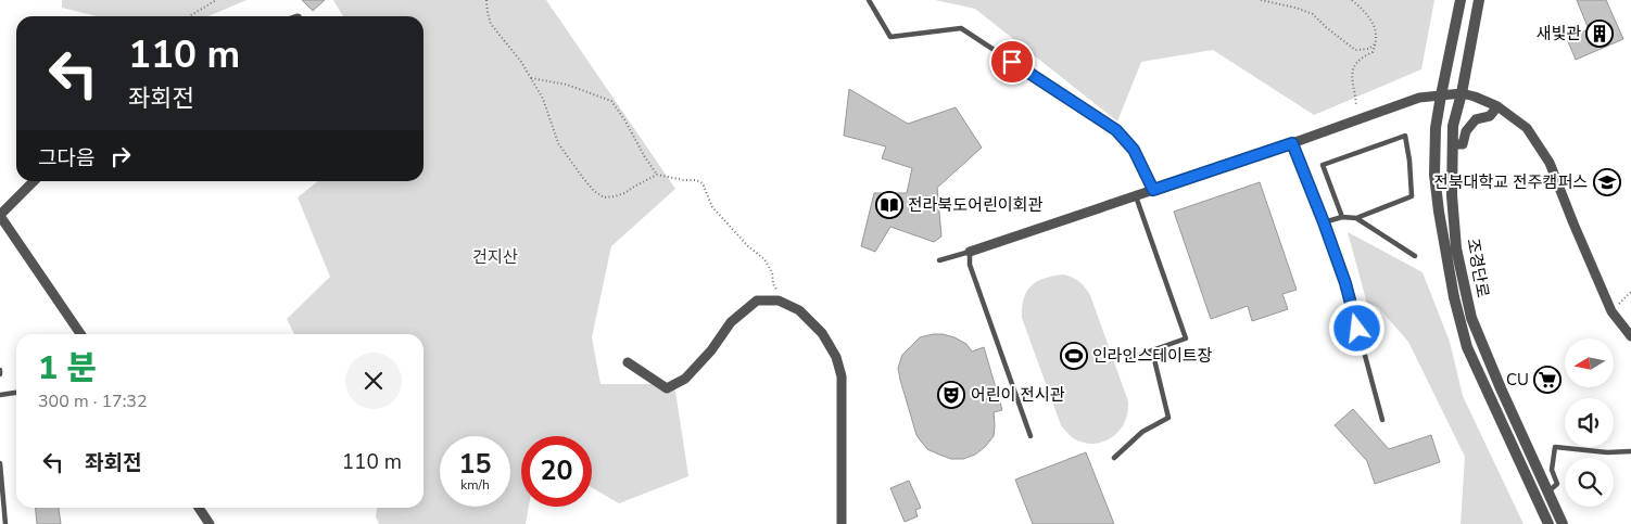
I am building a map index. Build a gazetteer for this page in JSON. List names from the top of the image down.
{
  "streets": {
    "street": ["조경단로"]
  },
  "parks": ["건지산"],
  "places": {
    "building": ["새빛관"],
    "school or university": ["전북대학교 전주캠퍼스"],
    "library": ["전라북도어린이회관"],
    "sports": ["인라인스테이트장"],
    "supermarket": ["CU"],
    "theatre": ["어린이 전시관"]
  },
  "north": "left",
  "page": {
    "turn": ["110 m", "좌회전"],
    "then": "그다음",
    "heading": ["1 분", "300 m · 17:32"],
    "list": [
      {
        "name": "좌회전",
        "value": "110 m"
      }
    ],
    "speed": "15 km/h",
    "limit": "20"
  }
}
